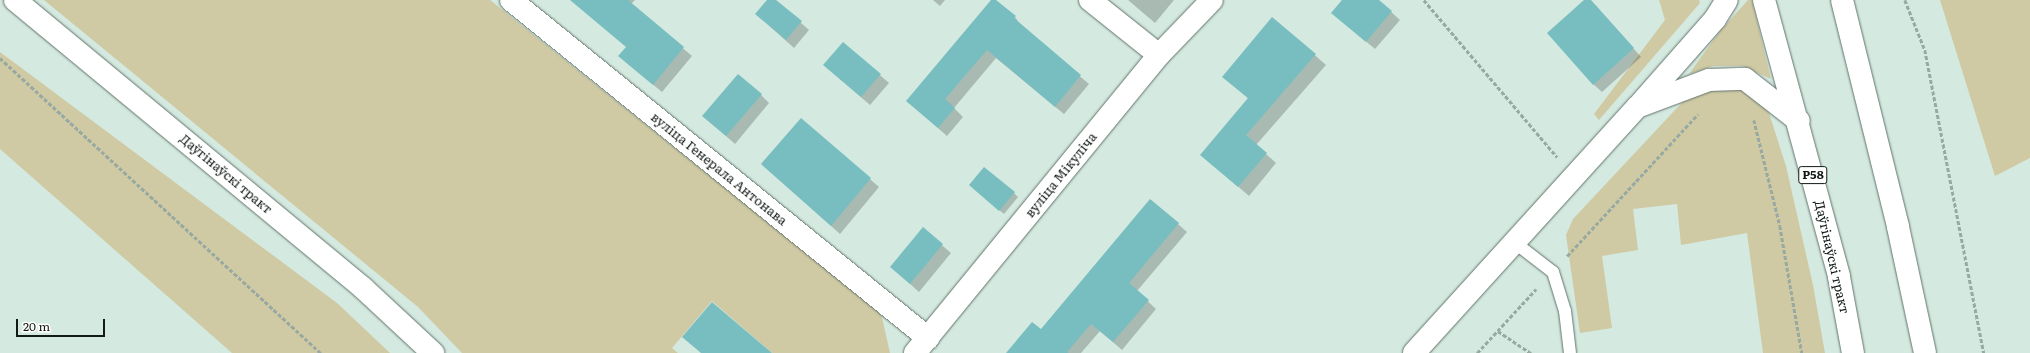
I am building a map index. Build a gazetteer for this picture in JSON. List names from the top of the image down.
{
  "streets": {
    "street": [
      "вуліца Генерала Антонава",
      "Даўгінаўскі тракт",
      "вуліца Мікуліча",
      "Р58"
    ]
  },
  "crossings": [
    ["вуліца Генерала Антонава", "вуліца Мікуліча"]
  ],
  "scale_bar": "20 m"
}
